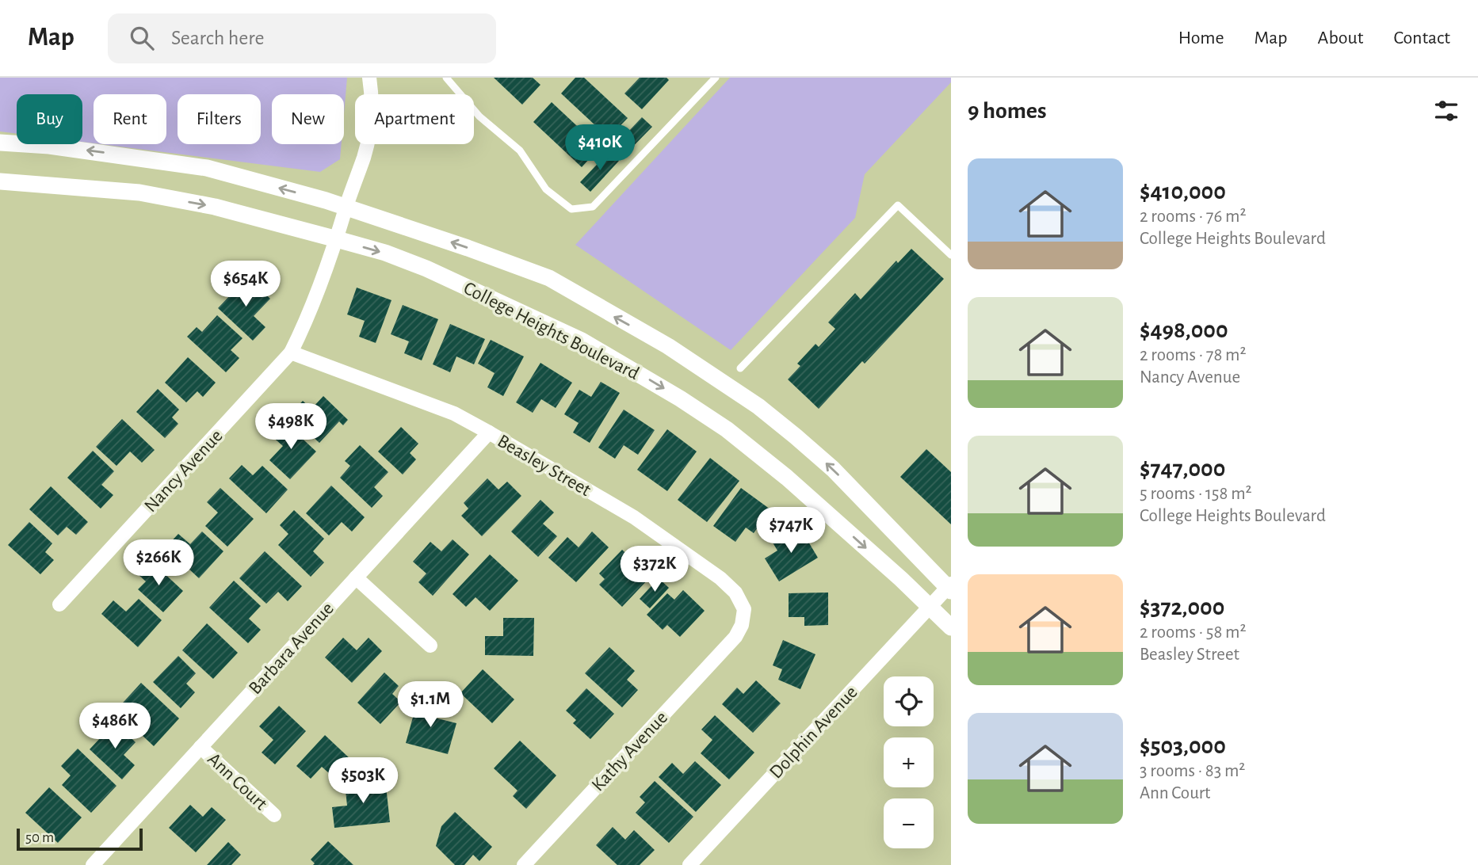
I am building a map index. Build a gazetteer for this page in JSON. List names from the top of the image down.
{
  "streets": {
    "street": [
      "College Heights Boulevard",
      "Beasley Street",
      "Nancy Avenue",
      "Barbara Avenue",
      "Dolphin Avenue",
      "Kathy Avenue",
      "Ann Court"
    ]
  },
  "crossings": [
    ["College Heights Boulevard", "Nancy Avenue"],
    ["College Heights Boulevard", "Dolphin Avenue"],
    ["Beasley Street", "Nancy Avenue"],
    ["Beasley Street", "Barbara Avenue"],
    ["Beasley Street", "Kathy Avenue"],
    ["Barbara Avenue", "Ann Court"]
  ],
  "scale_bar": "50 m",
  "page": {
    "header": "Map",
    "search": "Search here",
    "nav": [
      "Home",
      "Map",
      "About",
      "Contact"
    ],
    "heading": "9 homes",
    "chip": [
      "Buy",
      "Rent",
      "Filters",
      "New",
      "Apartment"
    ],
    "price": [
      "$410K",
      "$654K",
      "$498K",
      "$747K",
      "$266K",
      "$372K",
      "$1.1M",
      "$486K",
      "$503K"
    ],
    "list": [
      {
        "name": "$410,000",
        "note": "2 rooms · 76 m² · College Heights Boulevard"
      },
      {
        "name": "$498,000",
        "note": "2 rooms · 78 m² · Nancy Avenue"
      },
      {
        "name": "$747,000",
        "note": "5 rooms · 158 m² · College Heights Boulevard"
      },
      {
        "name": "$372,000",
        "note": "2 rooms · 58 m² · Beasley Street"
      },
      {
        "name": "$503,000",
        "note": "3 rooms · 83 m² · Ann Court"
      }
    ],
    "map_buttons": ["+", "−"],
    "scale": "50 m"
  }
}
